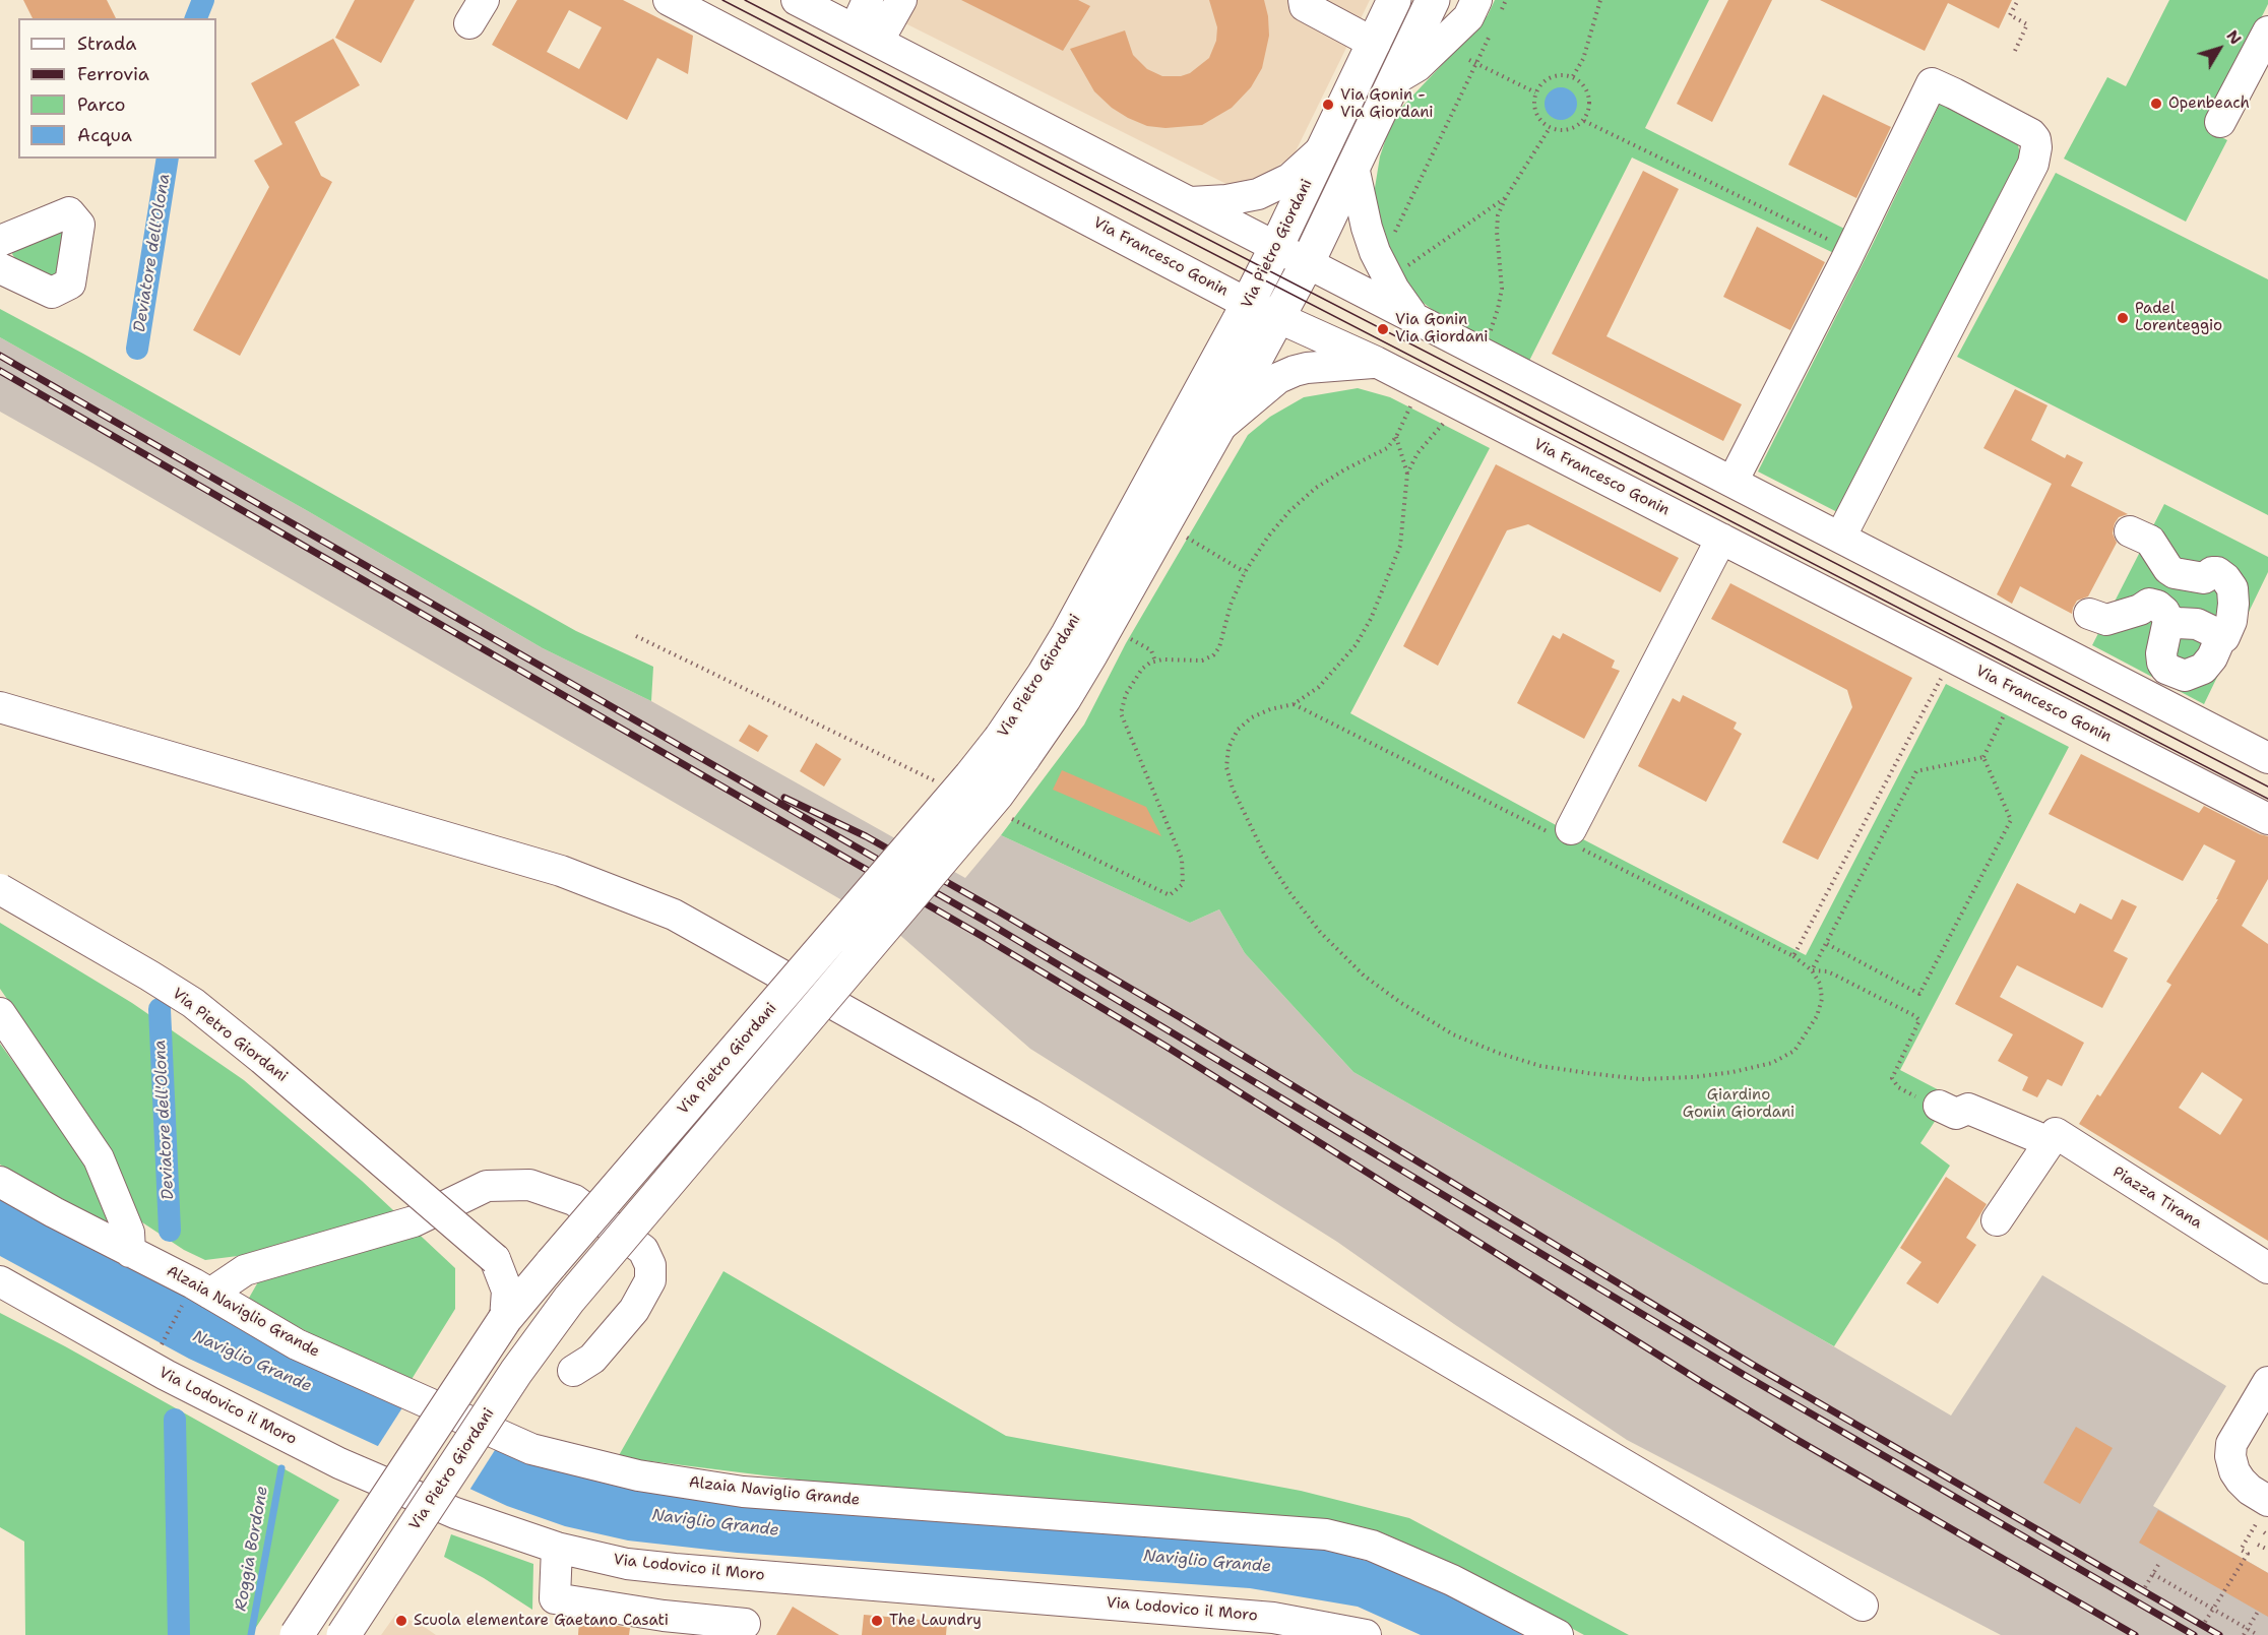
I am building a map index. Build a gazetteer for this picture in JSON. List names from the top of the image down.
{
  "streets": {
    "main road": ["Via Pietro Giordani"],
    "street": [
      "Via Francesco Gonin",
      "Piazza Tirana",
      "Alzaia Naviglio Grande",
      "Via Lodovico il Moro"
    ]
  },
  "crossings": [
    ["Via Pietro Giordani", "Via Francesco Gonin"]
  ],
  "water": ["Deviatore dell'Olona", "Naviglio Grande", "Roggia Bordone"],
  "parks": ["Giardino Gonin Giordani"],
  "places": [
    "Openbeach",
    "Via Gonin - Via Giordani",
    "Padel Lorenteggio",
    "Via Gonin Via Giordani",
    "Scuola elementare Gaetano Casati",
    "The Laundry"
  ],
  "legend": [
    "Strada",
    "Ferrovia",
    "Parco",
    "Acqua"
  ],
  "north": "top right"
}
